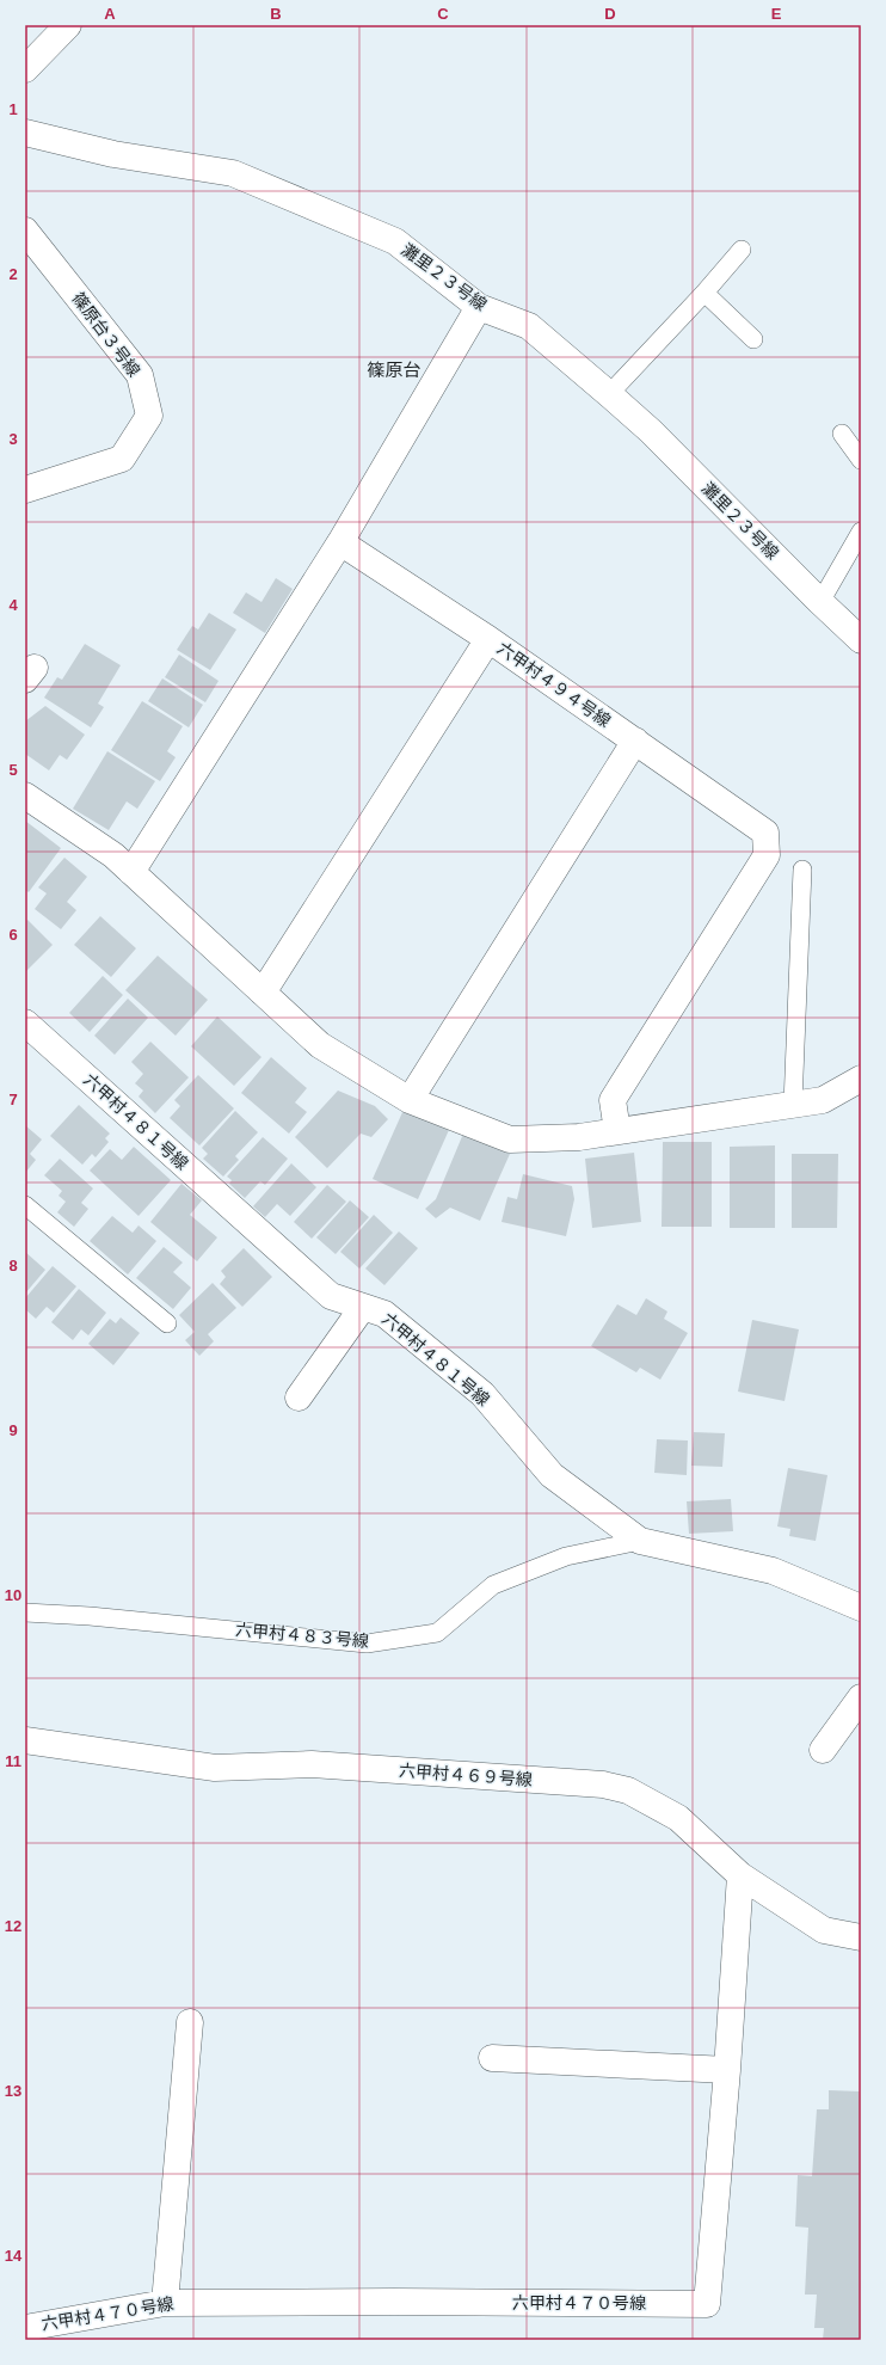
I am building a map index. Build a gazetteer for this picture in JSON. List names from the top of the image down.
{
  "streets": {
    "street": [
      "灘里２３号線",
      "篠原台３号線",
      "六甲村４９４号線",
      "六甲村４８１号線",
      "六甲村４６９号線",
      "六甲村４７０号線"
    ],
    "lane": ["六甲村４８３号線"]
  },
  "crossings": [
    ["六甲村４８１号線", "六甲村４８３号線"],
    ["六甲村４６９号線", "六甲村４７０号線"]
  ],
  "districts": ["篠原台"],
  "grid": {
    "columns": [
      "A",
      "B",
      "C",
      "D",
      "E"
    ],
    "rows": [
      "1",
      "2",
      "3",
      "4",
      "5",
      "6",
      "7",
      "8",
      "9",
      "10",
      "11",
      "12",
      "13",
      "14"
    ]
  }
}
